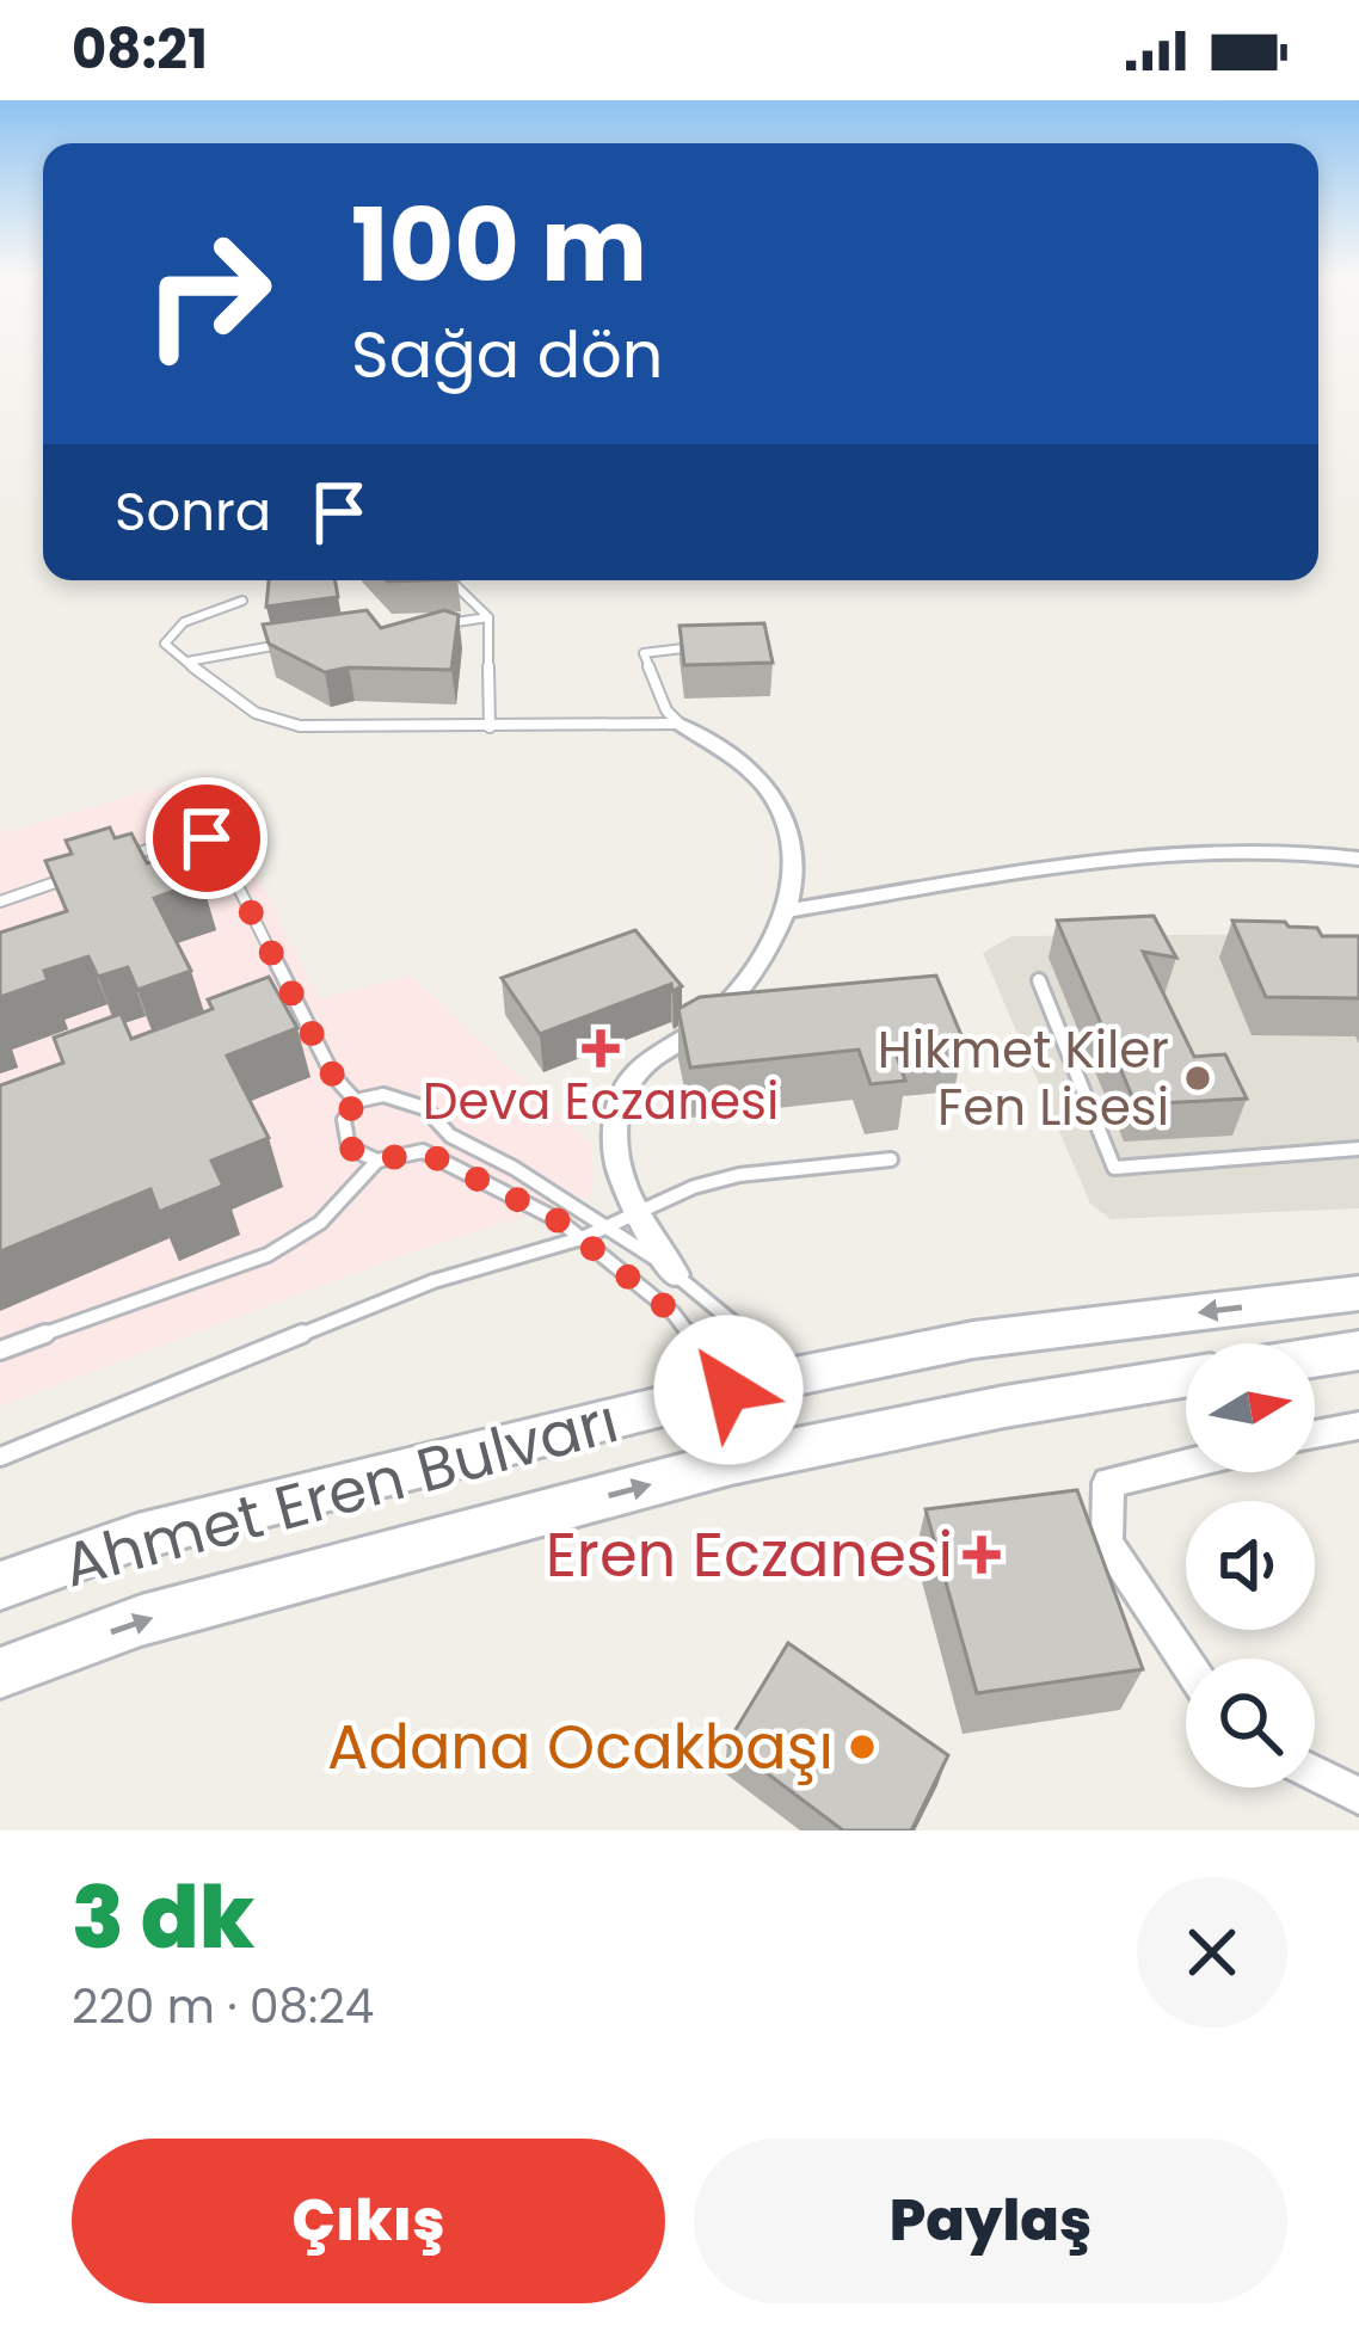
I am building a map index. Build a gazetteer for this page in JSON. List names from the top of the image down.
{
  "streets": {
    "main road": ["Ahmet Eren Bulvarı"]
  },
  "places": {
    "health": ["Deva Eczanesi", "Eren Eczanesi"],
    "other": ["Hikmet Kiler Fen Lisesi", "Adana Ocakbaşı"]
  },
  "north": "right",
  "page": {
    "status": "08:21",
    "turn": ["100 m", "Sağa dön"],
    "then": "Sonra",
    "heading": ["3 dk", "220 m · 08:24"],
    "buttons": ["Çıkış", "Paylaş"]
  }
}
